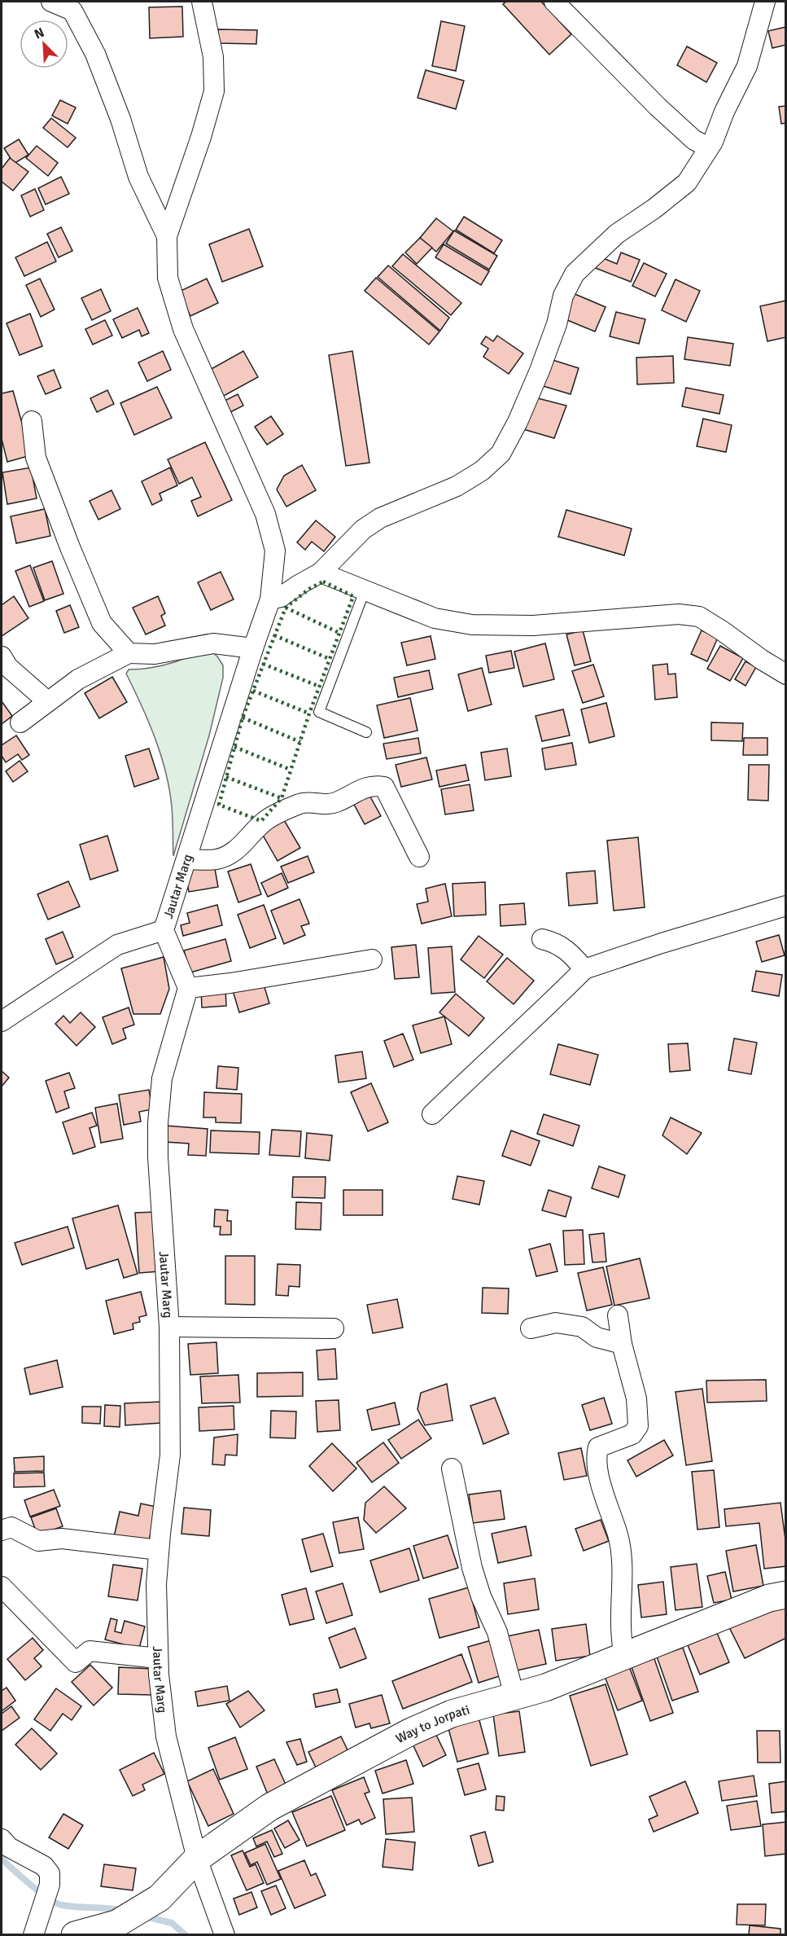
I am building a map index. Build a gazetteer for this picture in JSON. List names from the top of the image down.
{
  "streets": {
    "street": ["Jautar Marg", "Way to Jorpati"]
  },
  "crossings": [
    ["Jautar Marg", "Way to Jorpati"]
  ],
  "north": "top left"
}
